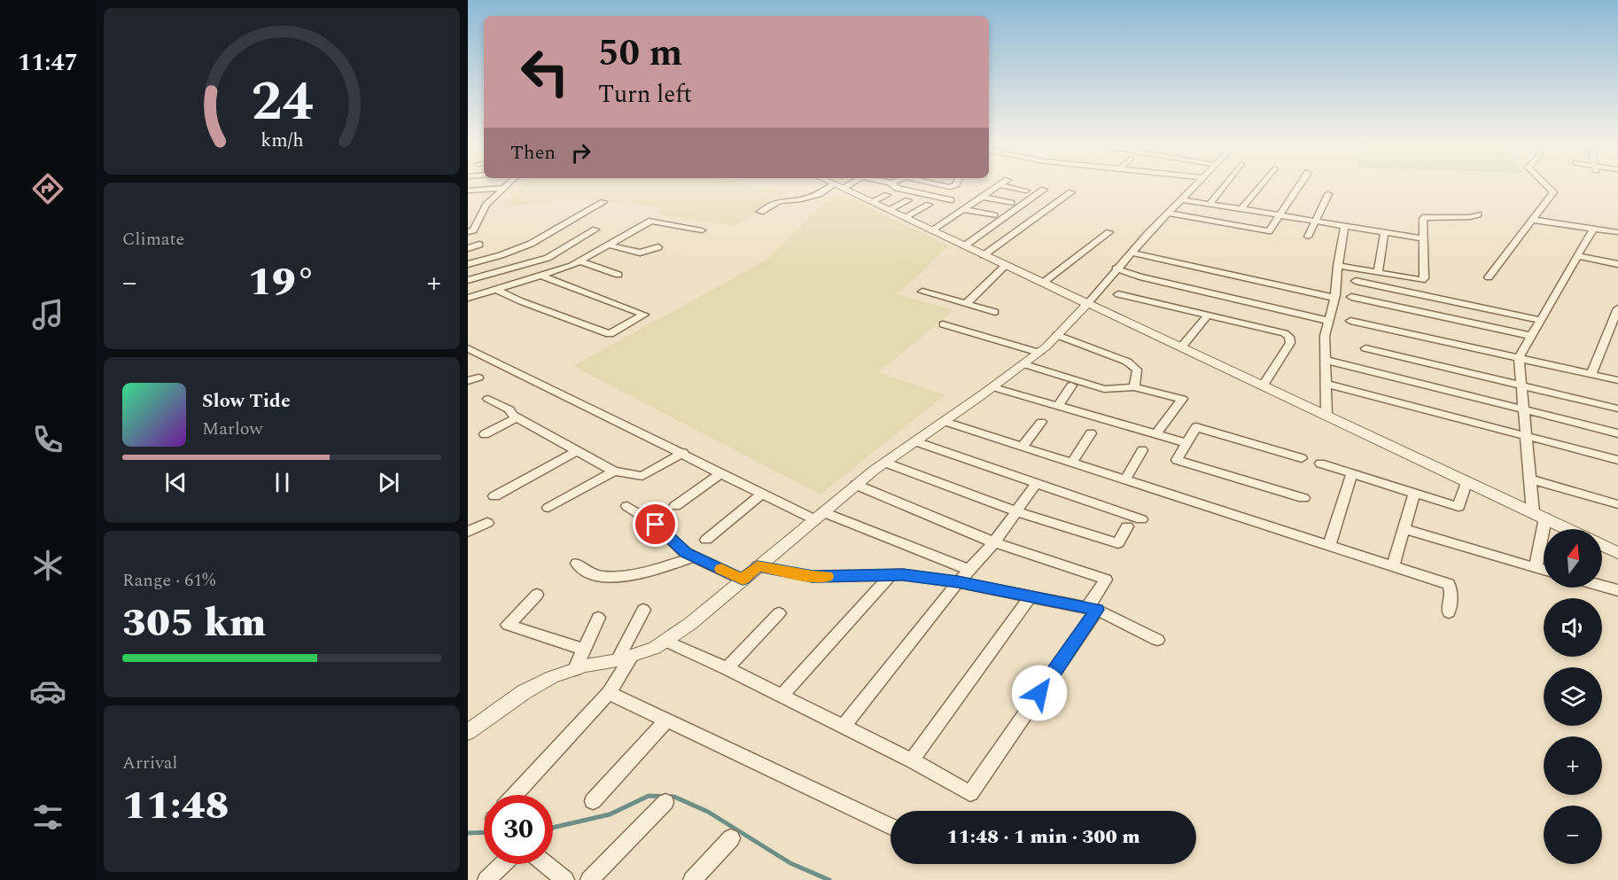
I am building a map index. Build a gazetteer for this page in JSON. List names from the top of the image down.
{
  "north": "top",
  "page": {
    "tabs": "11:47",
    "turn": ["50 m", "Turn left"],
    "then": "Then",
    "tile": [
      "Climate",
      ["Range · 61%", "305 km"],
      ["Arrival", "11:48"]
    ],
    "heat": ["−", "19°", "+"],
    "song": ["Slow Tide", "Marlow"],
    "map_buttons": ["+", "−"],
    "limit": "30",
    "trip": "11:48 · 1 min · 300 m",
    "gauge": ["24", "km/h"]
  }
}
